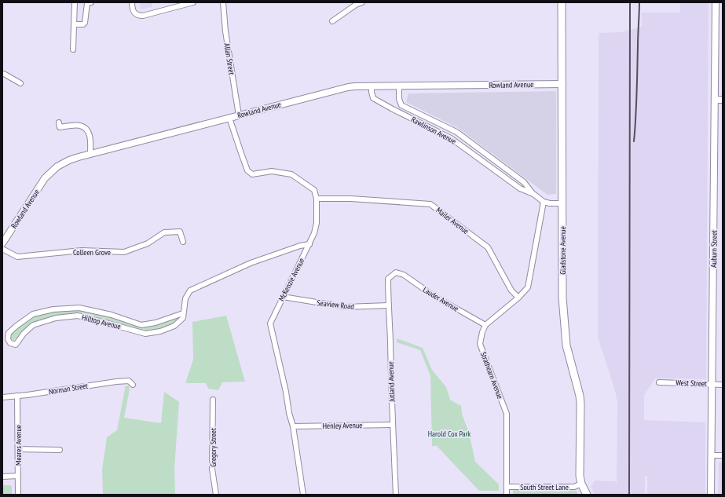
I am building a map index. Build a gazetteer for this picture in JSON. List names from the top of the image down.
{
  "streets": {
    "main road": ["Gladstone Avenue"],
    "street": [
      "Allan Street",
      "Rowland Avenue",
      "Rawlinson Avenue",
      "Mailer Avenue",
      "Auburn Street",
      "Colleen Grove",
      "McKenzie Avenue",
      "Lauder Avenue",
      "Seaview Road",
      "Hilltop Avenue",
      "Strathearn Avenue",
      "Jutland Avenue",
      "West Street",
      "Norman Street",
      "Henley Avenue",
      "Meares Avenue",
      "Gregory Street",
      "South Street Lane"
    ]
  },
  "crossings": [
    ["Allan Street", "Rowland Avenue"],
    ["Rowland Avenue", "Rawlinson Avenue"],
    ["Rowland Avenue", "Gladstone Avenue"],
    ["Mailer Avenue", "McKenzie Avenue"],
    ["Auburn Street", "West Street"],
    ["Gladstone Avenue", "South Street Lane"],
    ["McKenzie Avenue", "Seaview Road"],
    ["McKenzie Avenue", "Hilltop Avenue"],
    ["McKenzie Avenue", "Henley Avenue"],
    ["Lauder Avenue", "Strathearn Avenue"],
    ["Lauder Avenue", "Jutland Avenue"],
    ["Seaview Road", "Jutland Avenue"],
    ["Strathearn Avenue", "South Street Lane"],
    ["Jutland Avenue", "Henley Avenue"],
    ["Norman Street", "Meares Avenue"]
  ],
  "parks": ["Harold Cox Park"]
}
